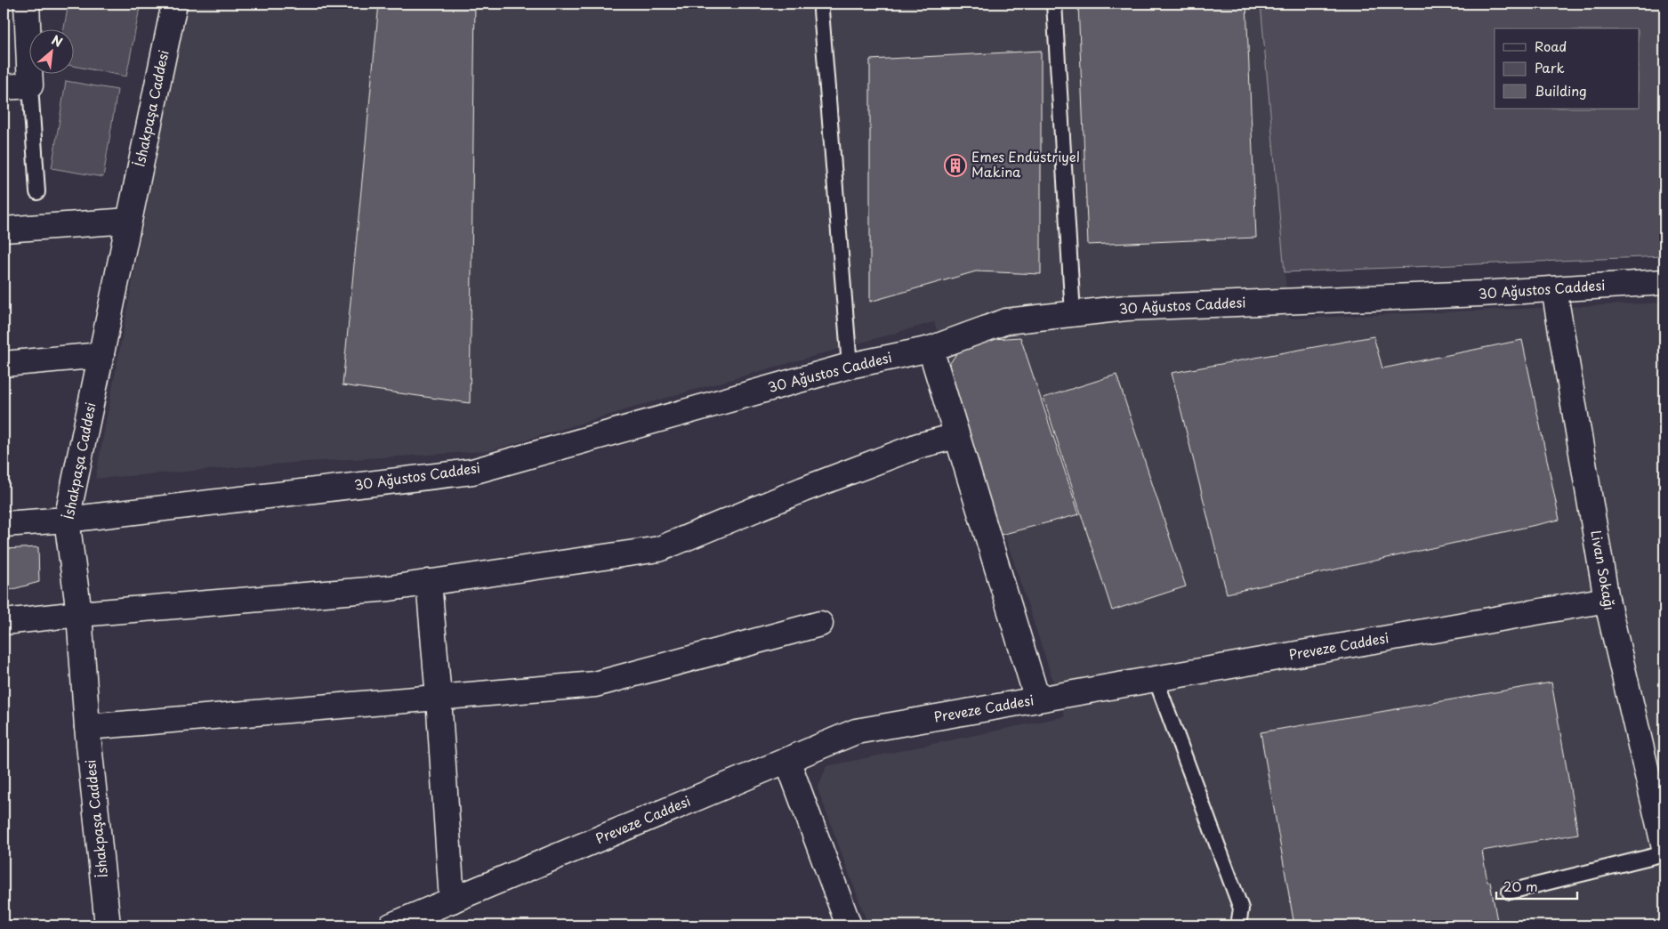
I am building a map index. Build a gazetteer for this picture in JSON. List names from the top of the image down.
{
  "streets": {
    "street": [
      "İshakpaşa Caddesi",
      "30 Ağustos Caddesi",
      "Livan Sokağı",
      "Preveze Caddesi"
    ]
  },
  "crossings": [
    ["İshakpaşa Caddesi", "30 Ağustos Caddesi"],
    ["30 Ağustos Caddesi", "Livan Sokağı"],
    ["Livan Sokağı", "Preveze Caddesi"]
  ],
  "places": {
    "building": ["Emes Endüstriyel Makina"]
  },
  "legend": ["Road", "Park", "Building"],
  "scale_bar": "20 m",
  "north": "top right"
}
